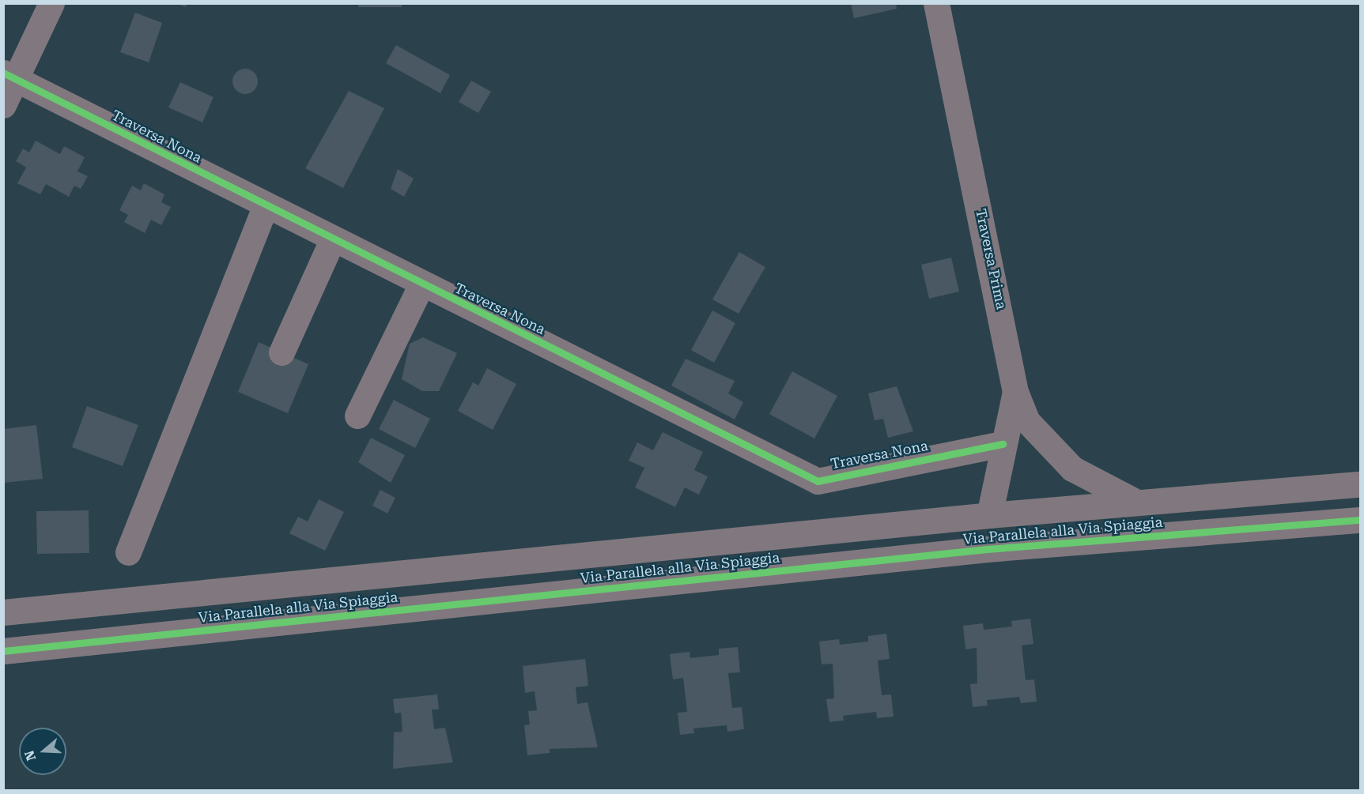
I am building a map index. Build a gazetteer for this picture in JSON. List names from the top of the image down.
{
  "streets": {
    "street": ["Traversa Nona", "Traversa Prima", "Via Parallela alla Via Spiaggia"]
  },
  "crossings": [
    ["Traversa Nona", "Traversa Prima"],
    ["Traversa Prima", "Via Parallela alla Via Spiaggia"]
  ],
  "north": "left"
}
